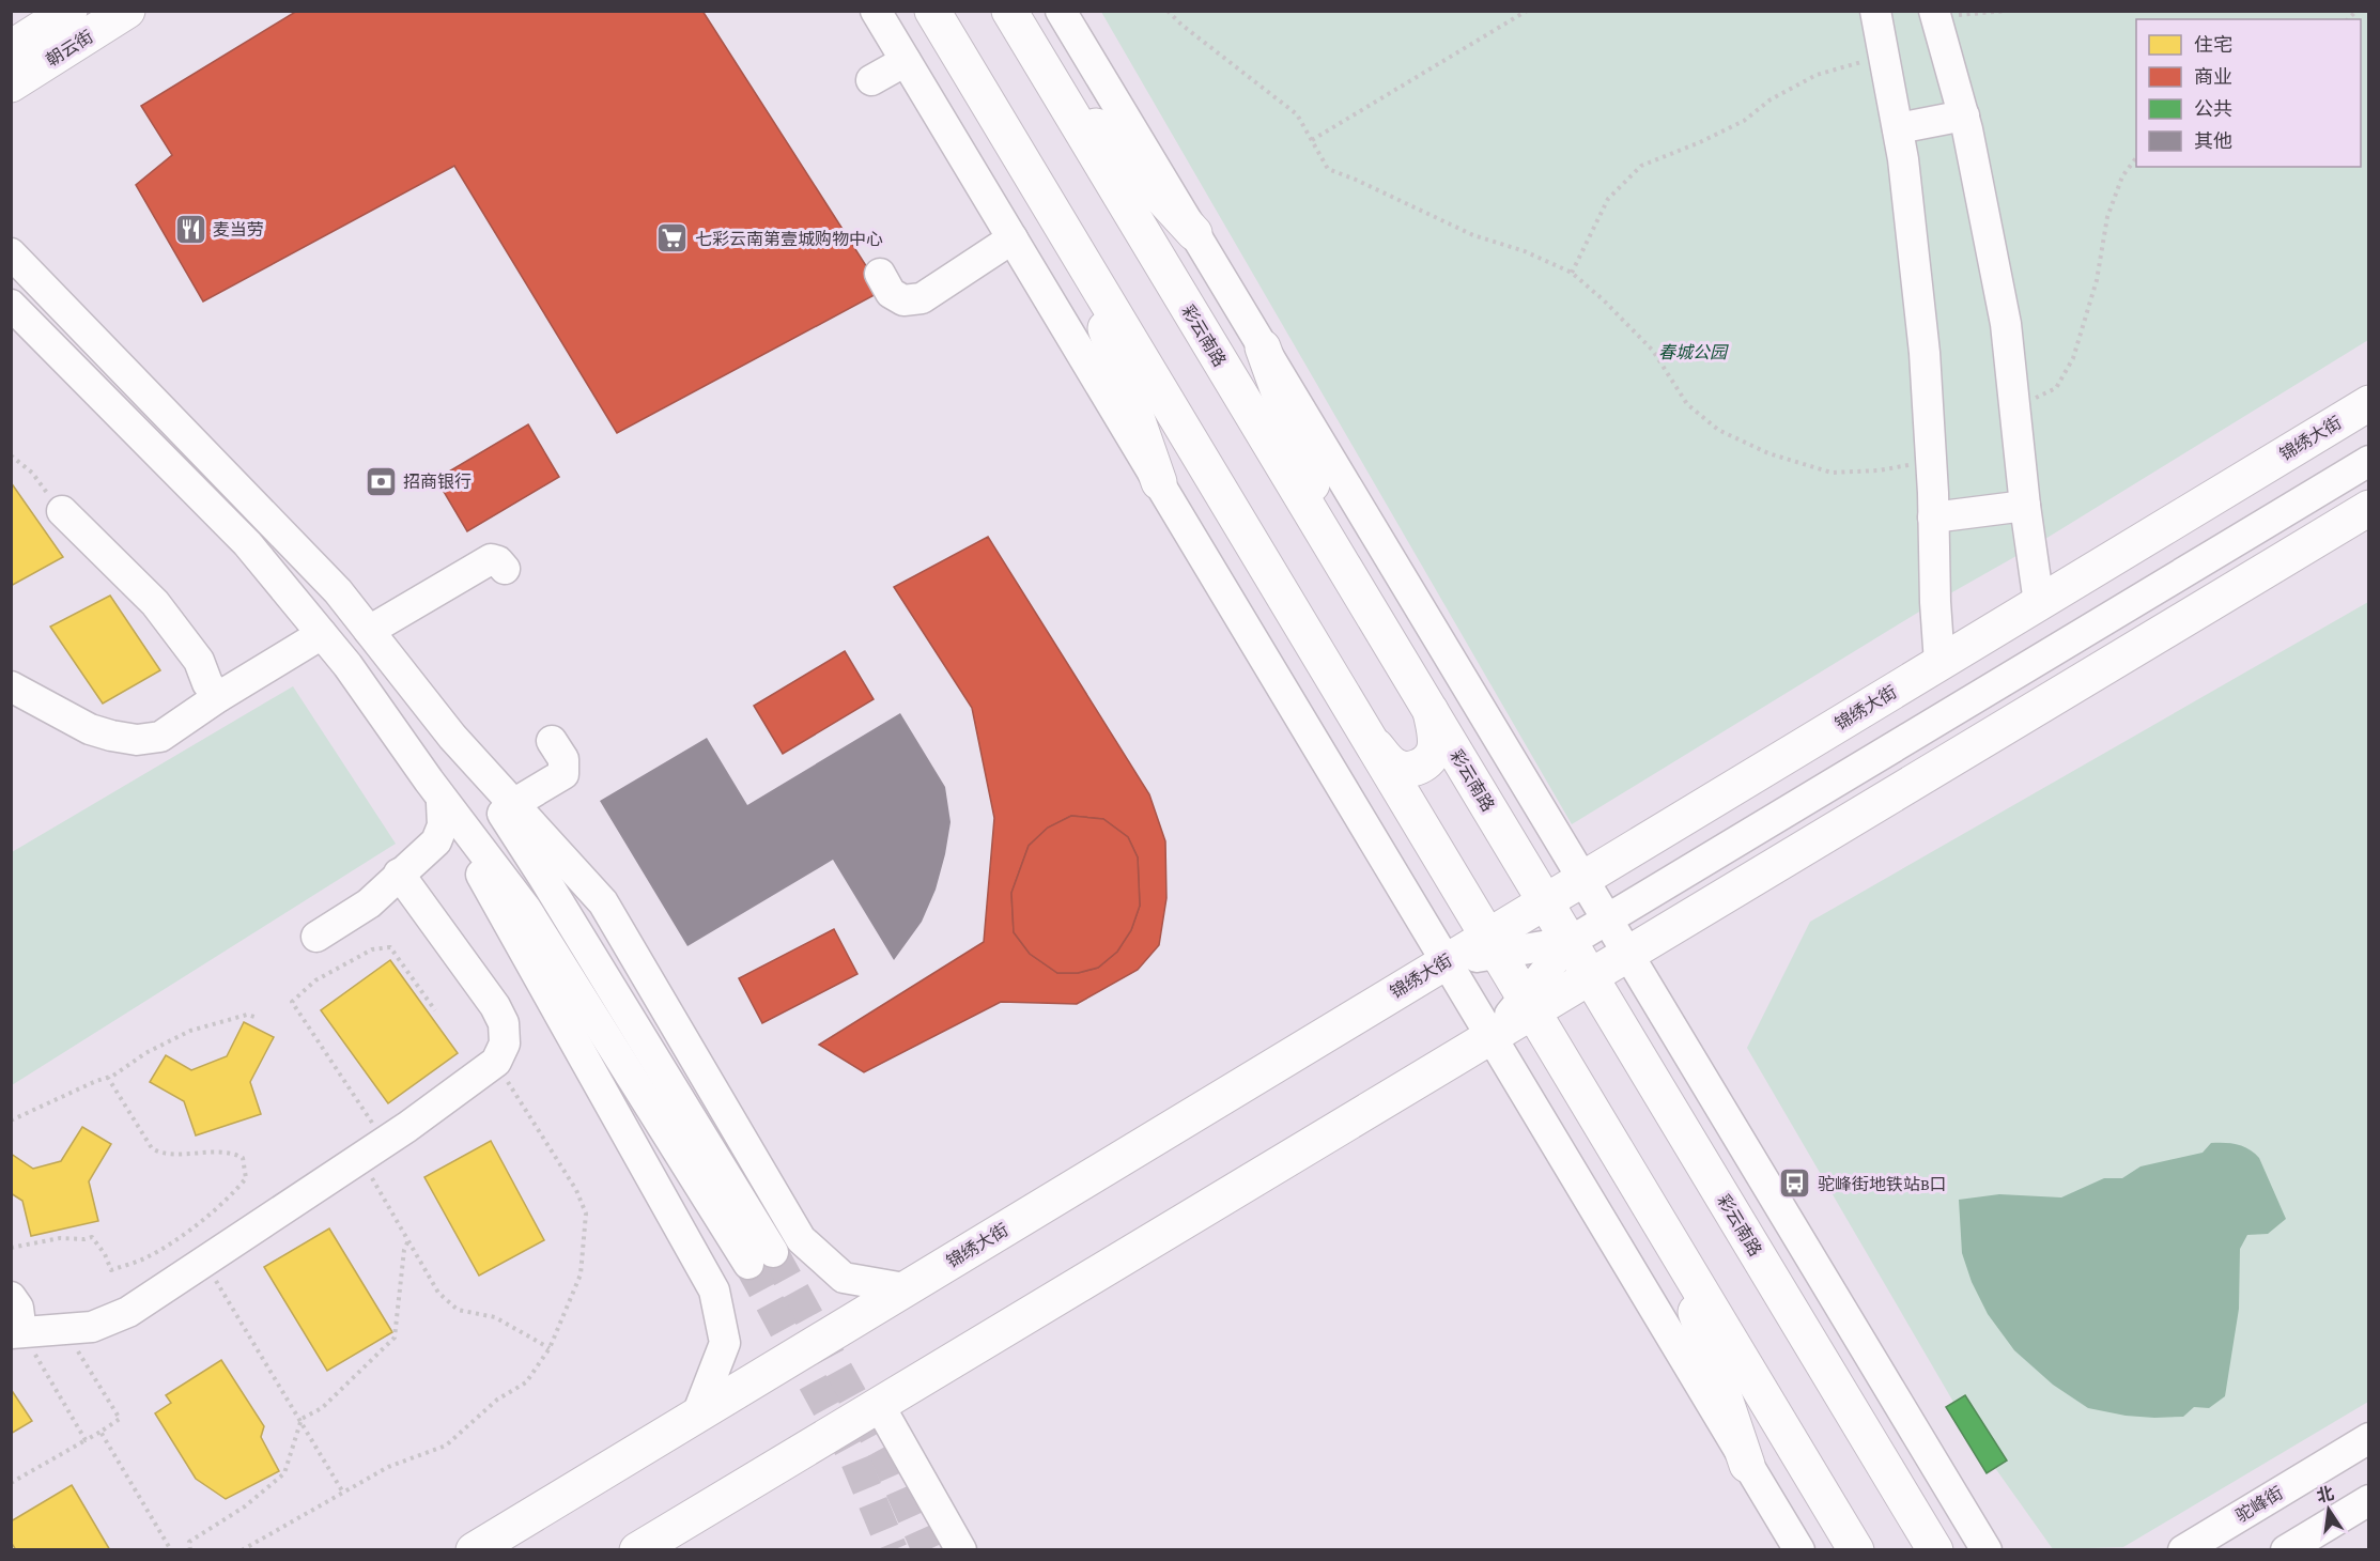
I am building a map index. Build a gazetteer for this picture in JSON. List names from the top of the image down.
{
  "streets": {
    "main road": ["朝云街", "彩云南路", "锦绣大街"],
    "street": ["驼峰街"]
  },
  "crossings": [
    ["彩云南路", "锦绣大街"]
  ],
  "parks": ["春城公园"],
  "places": {
    "restaurant": ["麦当劳"],
    "supermarket": ["七彩云南第壹城购物中心"],
    "bank": ["招商银行"],
    "bus stop": ["驼峰街地铁站B口"]
  },
  "legend": [
    "住宅",
    "商业",
    "公共",
    "其他"
  ],
  "north": "top"
}
